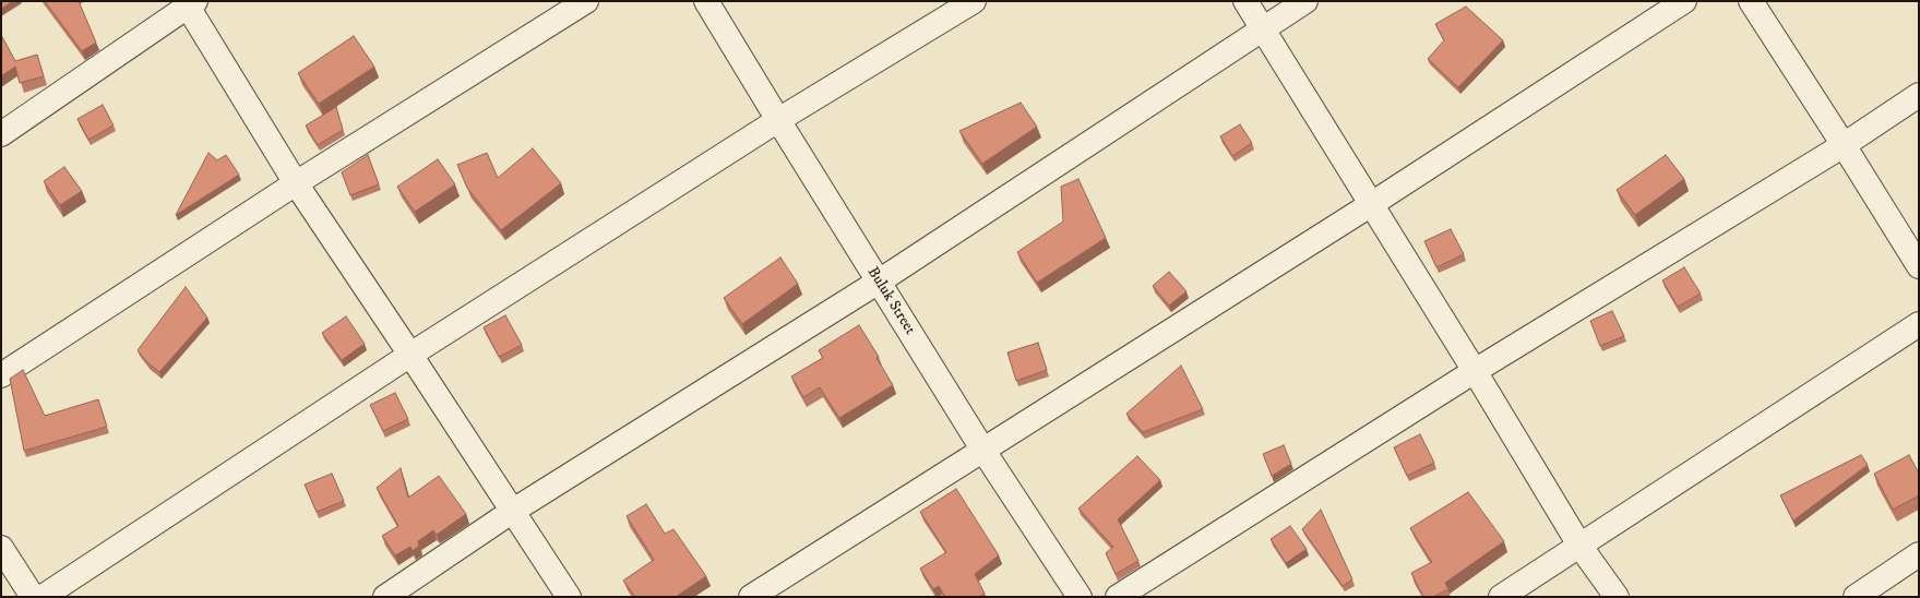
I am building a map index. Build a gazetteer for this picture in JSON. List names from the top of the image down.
{
  "streets": {
    "street": ["Buluk Street"]
  }
}
